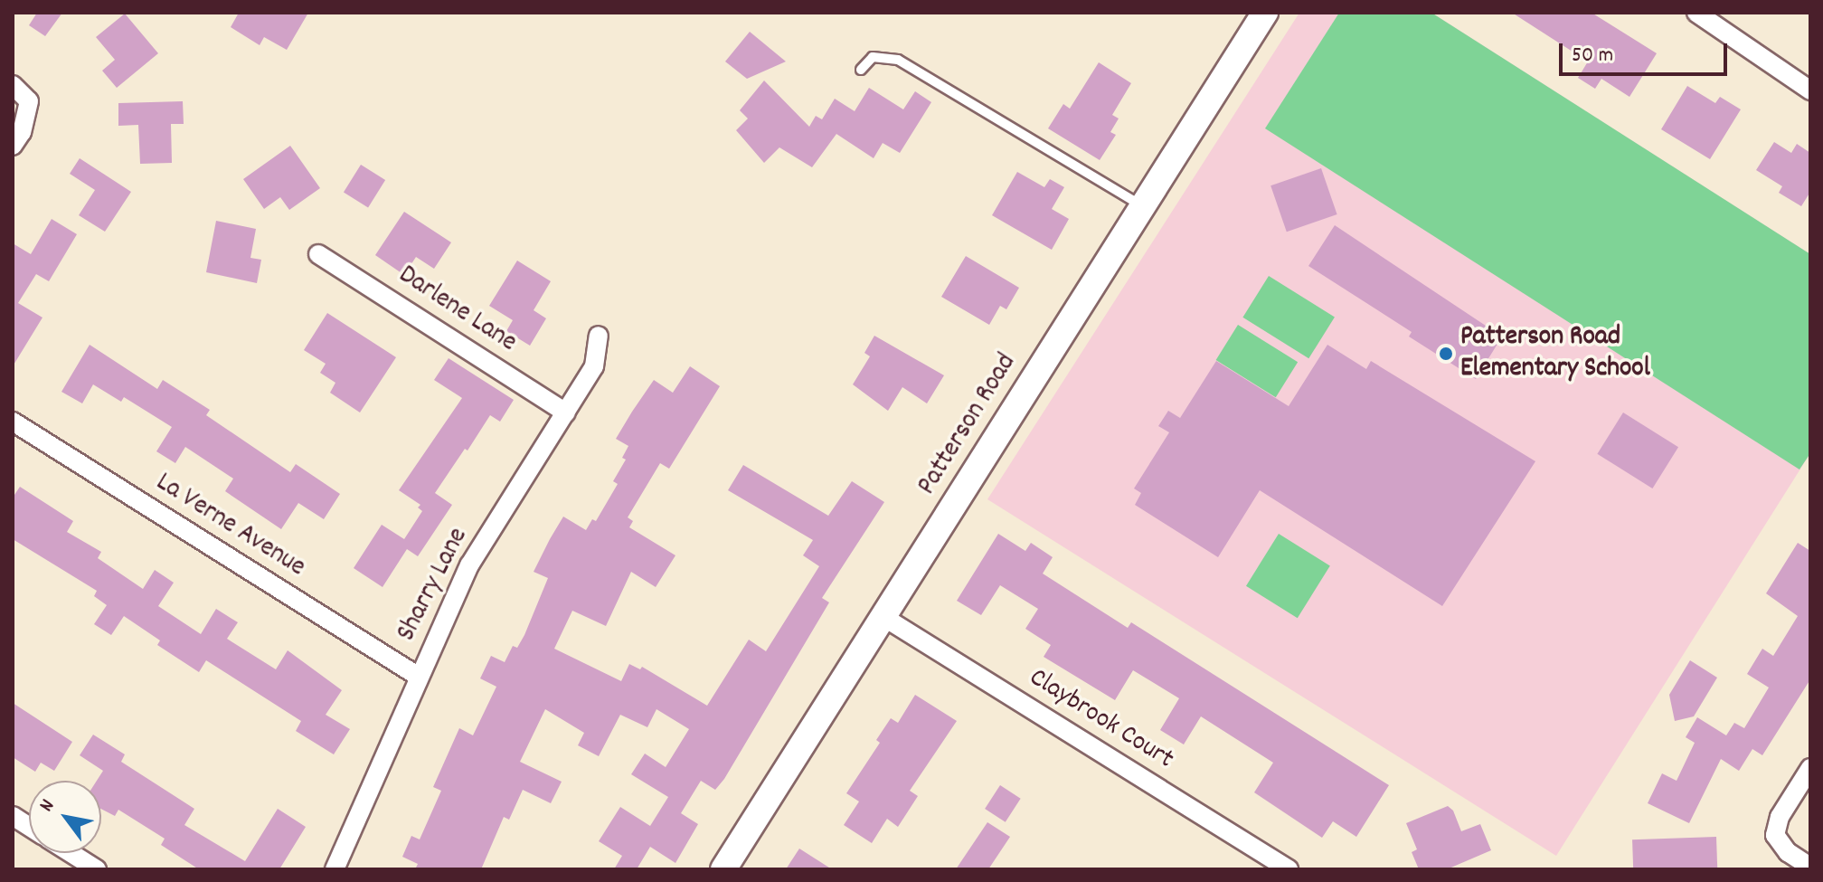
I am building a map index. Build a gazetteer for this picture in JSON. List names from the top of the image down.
{
  "streets": {
    "street": [
      "Darlene Lane",
      "Patterson Road",
      "La Verne Avenue",
      "Sharry Lane",
      "Claybrook Court"
    ]
  },
  "crossings": [
    ["Darlene Lane", "Sharry Lane"],
    ["Patterson Road", "Claybrook Court"],
    ["La Verne Avenue", "Sharry Lane"]
  ],
  "places": ["Patterson Road Elementary School"],
  "scale_bar": "50 m",
  "north": "top left"
}
